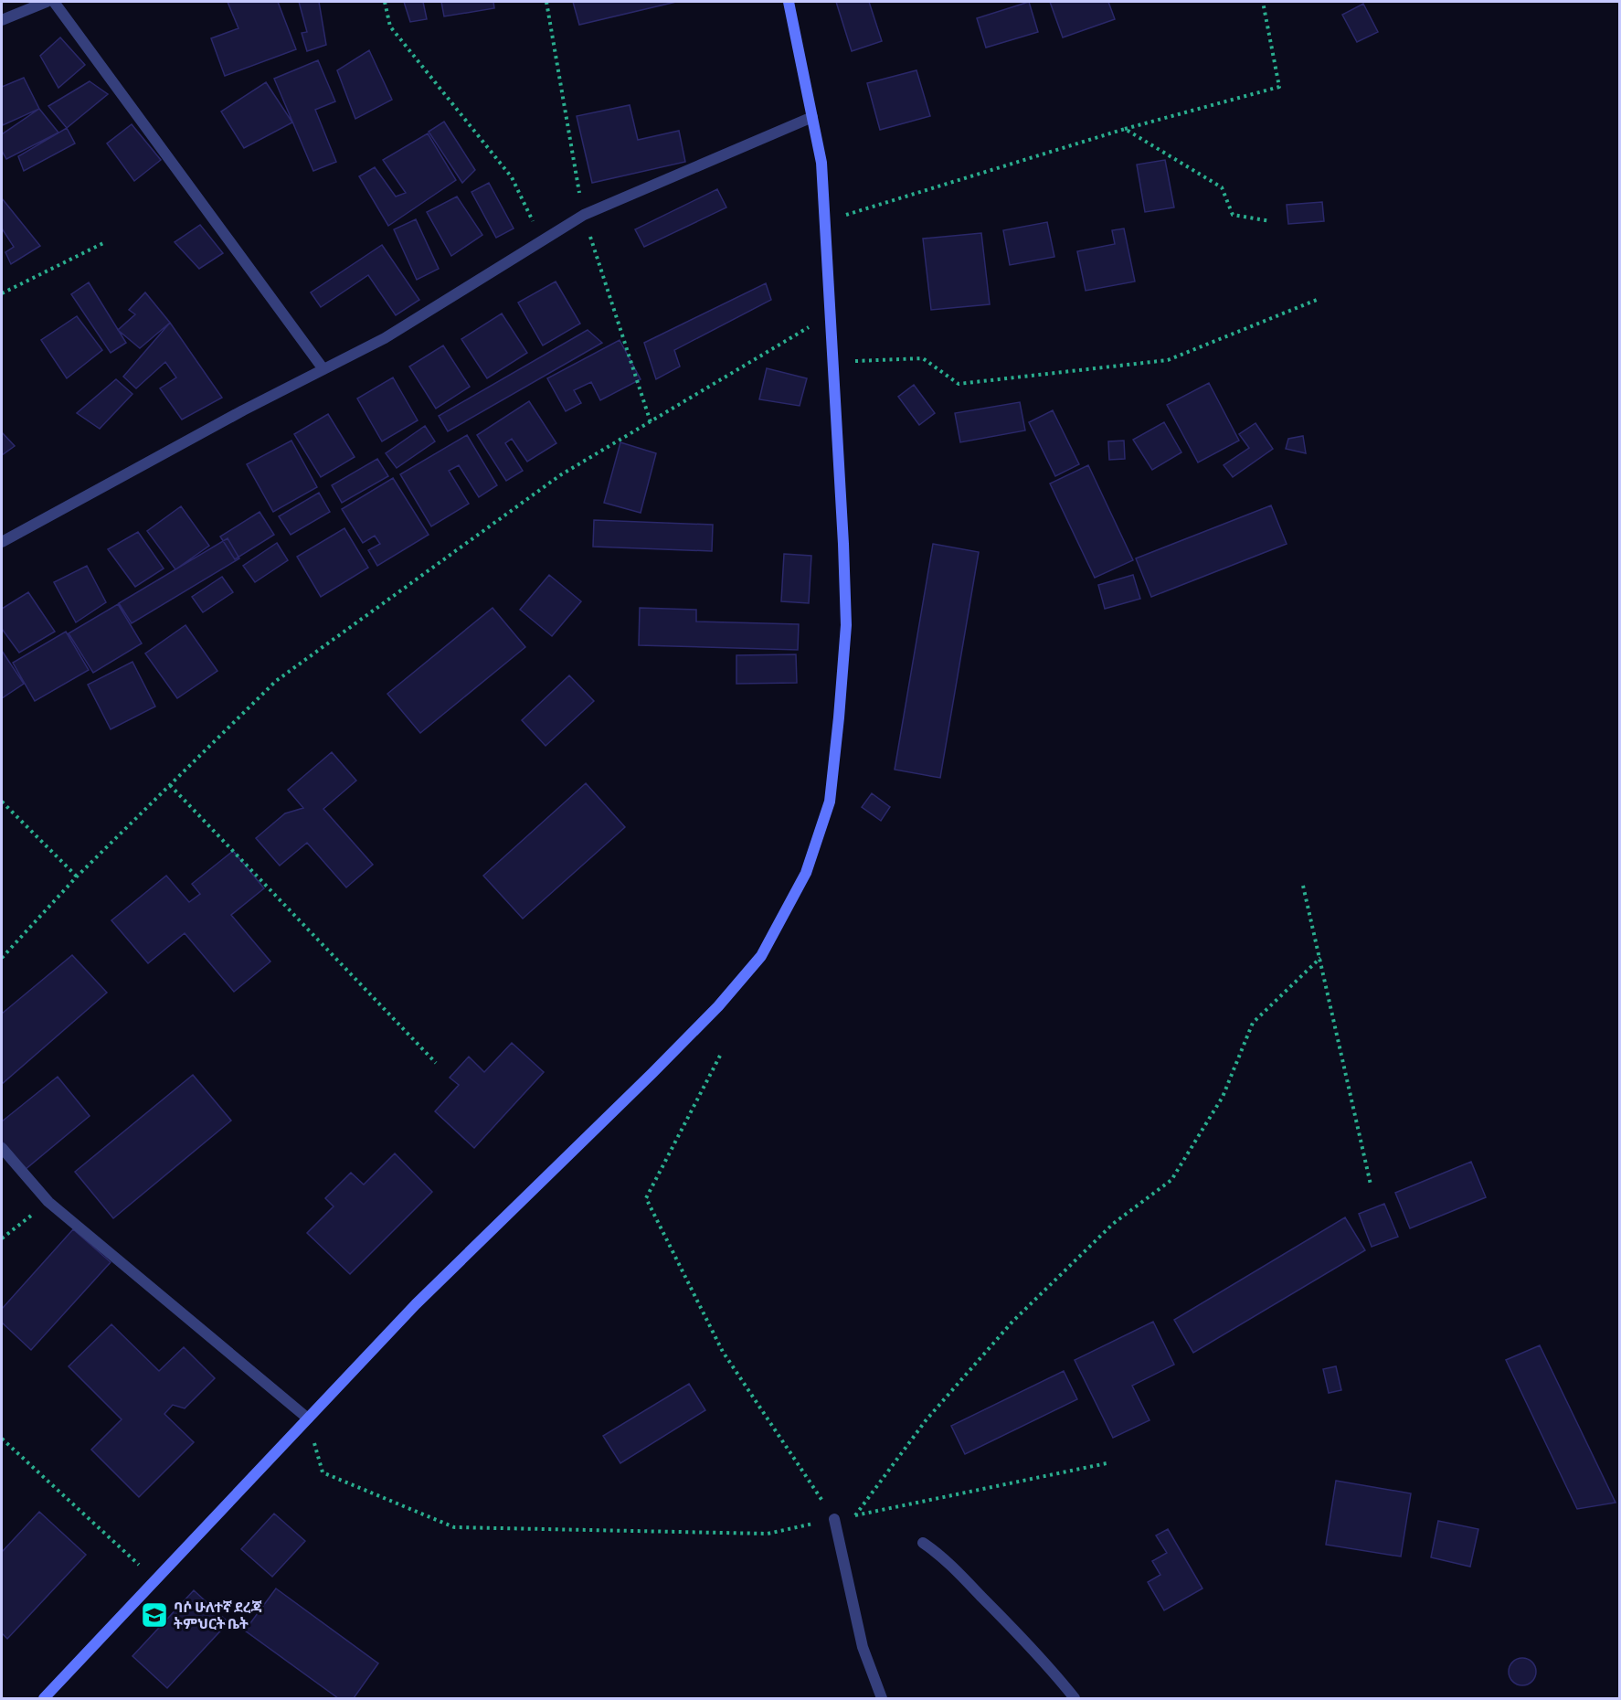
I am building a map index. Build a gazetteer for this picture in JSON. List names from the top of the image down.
{
  "places": {
    "school or university": ["ባሶ ሁለተኛ ደረጃ ትምህርት ቤት"]
  }
}
